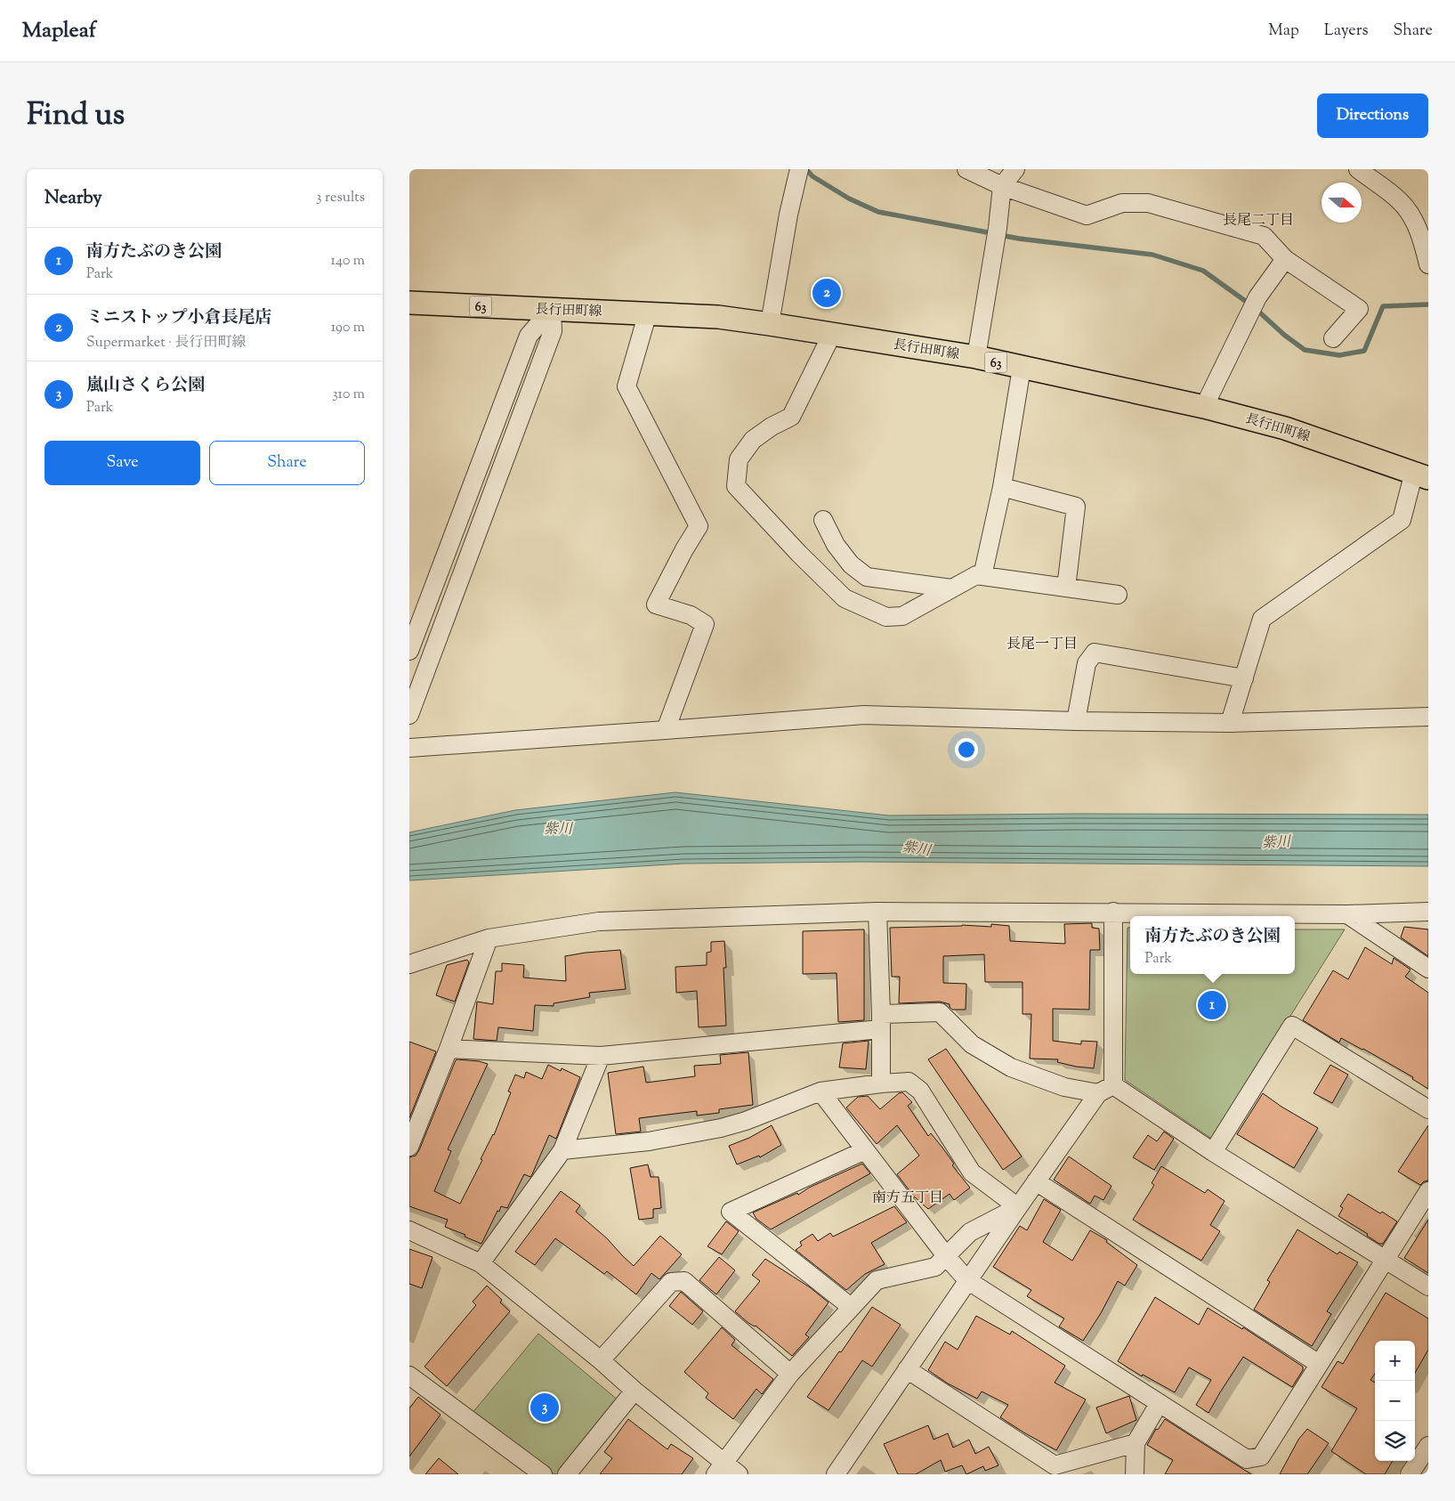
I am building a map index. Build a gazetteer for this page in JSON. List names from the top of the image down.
{
  "streets": {
    "main road": ["63", "長行田町線"]
  },
  "districts": ["長尾二丁目", "長尾一丁目", "南方五丁目"],
  "water": ["紫川"],
  "north": "right",
  "page": {
    "header": "Mapleaf",
    "nav": ["Map", "Layers", "Share"],
    "title": "Find us",
    "buttons": [
      "Directions",
      ["Save", "Share"]
    ],
    "heading": ["Nearby", "3 results"],
    "list": [
      {
        "mark": "1",
        "name": "南方たぶのき公園",
        "note": "Park",
        "value": "140 m"
      },
      {
        "mark": "2",
        "name": "ミニストップ小倉長尾店",
        "note": "Supermarket · 長行田町線",
        "value": "190 m"
      },
      {
        "mark": "3",
        "name": "嵐山さくら公園",
        "note": "Park",
        "value": "310 m"
      }
    ],
    "pins": ["2", "1", "3"],
    "popup": ["南方たぶのき公園", "Park"],
    "map_buttons": ["+", "−"]
  }
}
